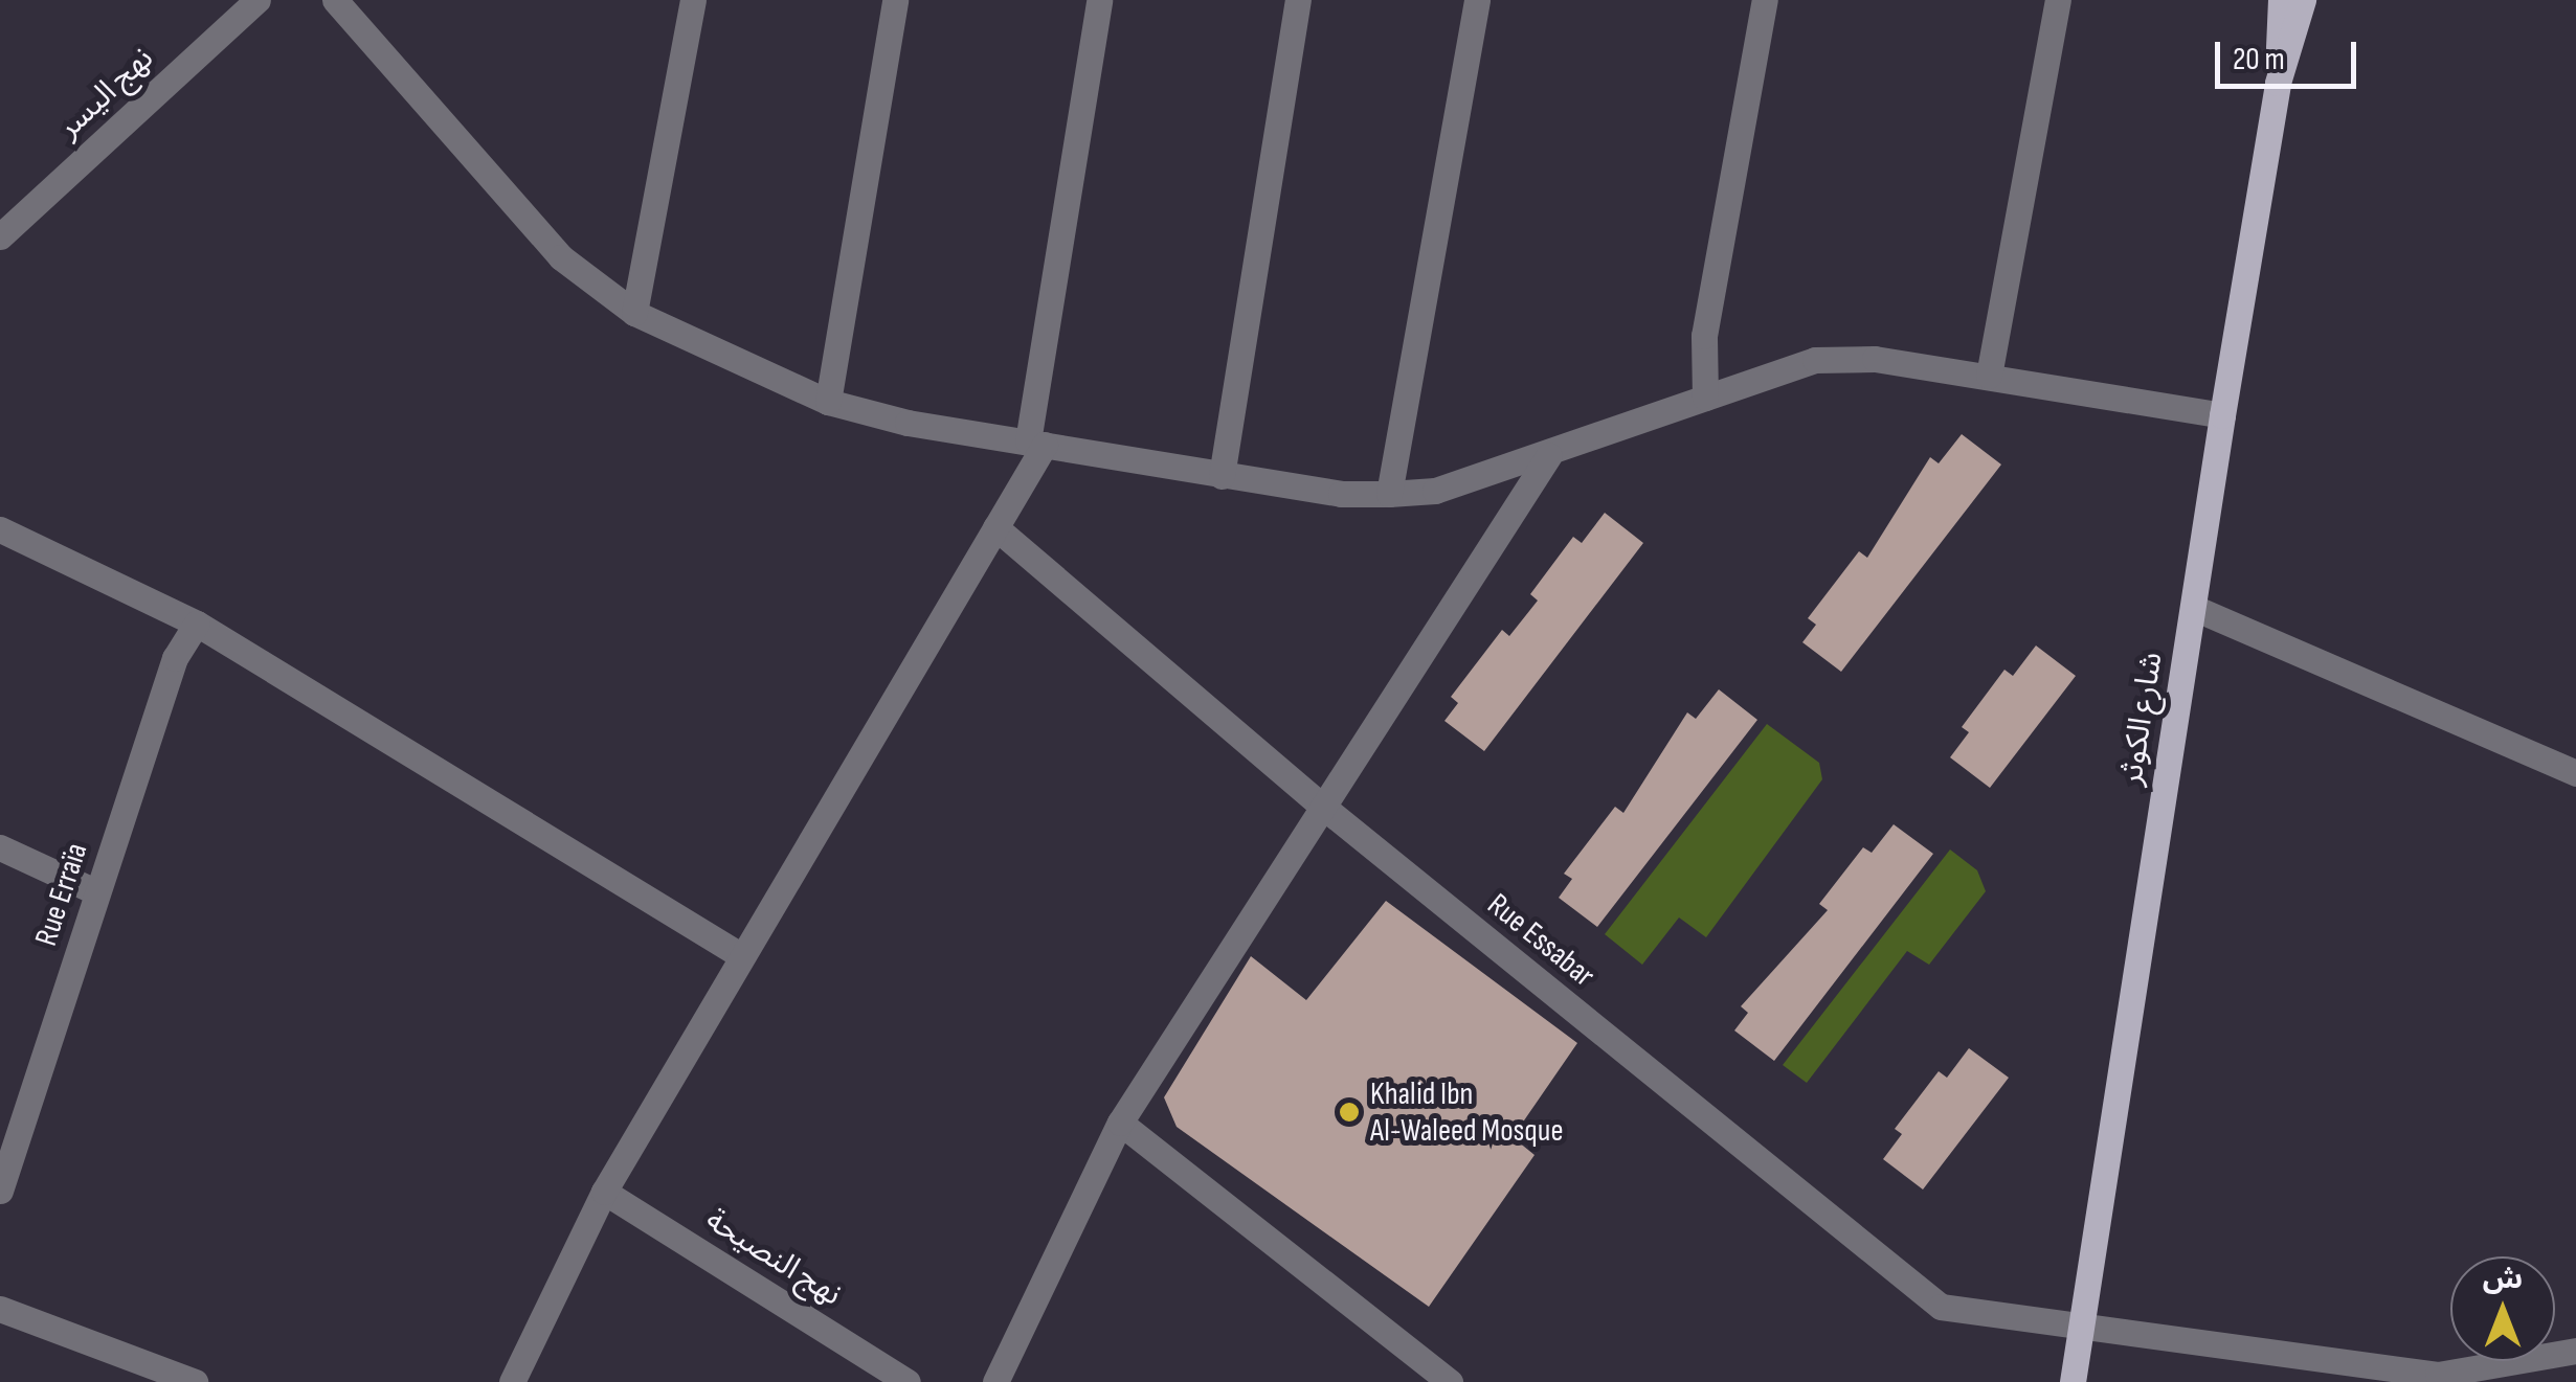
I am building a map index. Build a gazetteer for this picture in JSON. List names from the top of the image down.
{
  "streets": {
    "main road": ["شارع الكوثر"],
    "street": [
      "نهج اليسر",
      "Rue Erraïa",
      "Rue Essabar",
      "نهج النصيحة"
    ]
  },
  "crossings": [
    ["شارع الكوثر", "Rue Essabar"]
  ],
  "places": ["Khalid Ibn Al-Waleed Mosque"],
  "scale_bar": "20 m",
  "north": "top"
}
